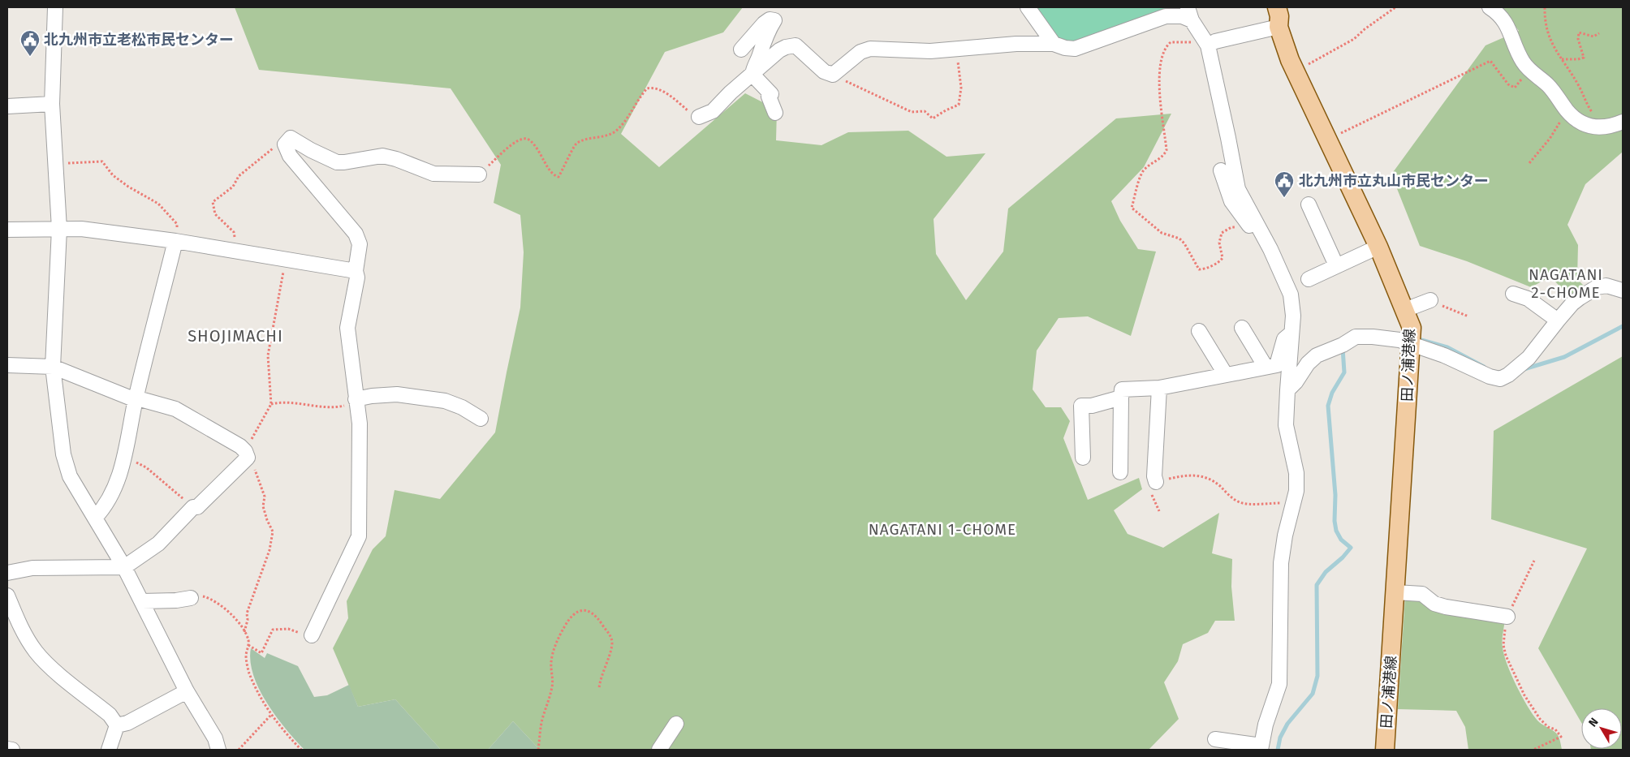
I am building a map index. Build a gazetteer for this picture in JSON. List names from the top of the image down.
{
  "streets": {
    "main road": ["田ノ浦港線"]
  },
  "districts": ["NAGATANI 2-CHOME", "SHOJIMACHI", "NAGATANI 1-CHOME"],
  "places": {
    "public building": ["北九州市立老松市民センター", "北九州市立丸山市民センター"]
  },
  "north": "top left"
}
